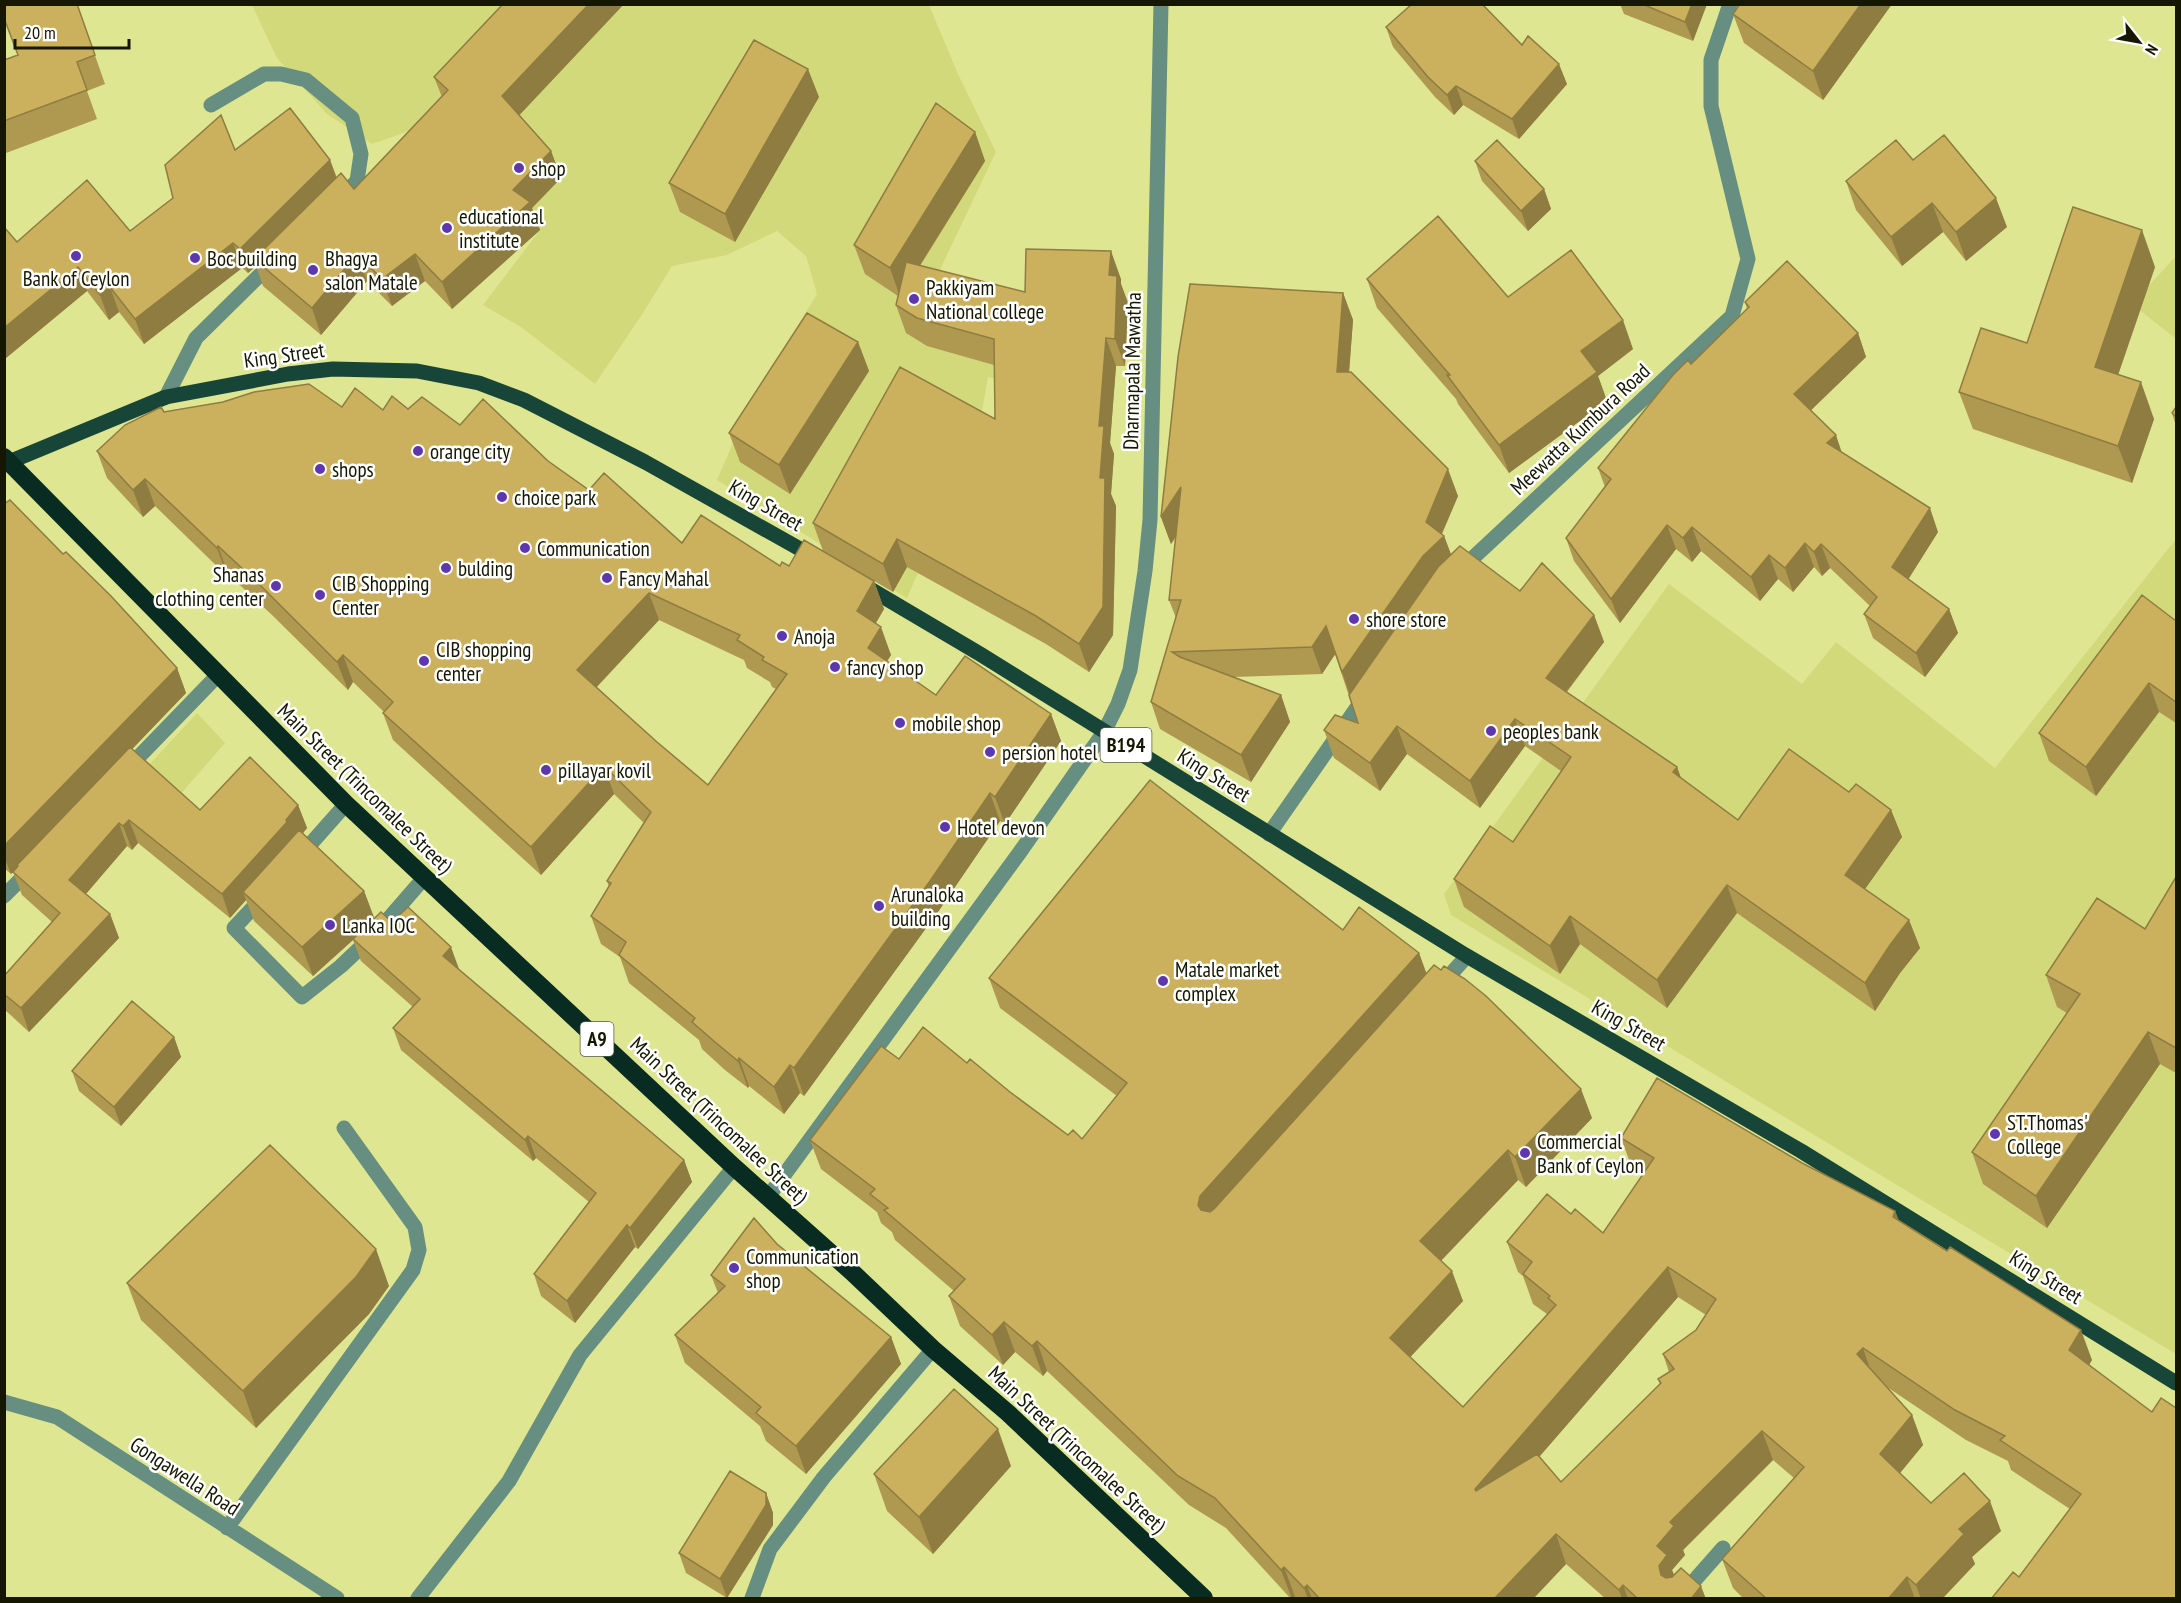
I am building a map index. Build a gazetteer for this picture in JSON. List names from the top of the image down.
{
  "streets": {
    "highway": ["Main Street (Trincomalee Street)", "A9"],
    "main road": ["King Street", "B194"],
    "street": ["Dharmapala Mawatha", "Meewatta Kumbura Road", "Gongawella Road"]
  },
  "crossings": [
    ["King Street", "Dharmapala Mawatha"],
    ["King Street", "Main Street (Trincomalee Street)"],
    ["Dharmapala Mawatha", "Main Street (Trincomalee Street)"]
  ],
  "places": [
    "shop",
    "educational institute",
    "Bank of Ceylon",
    "Boc building",
    "Bhagya salon Matale",
    "Pakkiyam National college",
    "orange city",
    "shops",
    "choice park",
    "Communication",
    "bulding",
    "Fancy Mahal",
    "Shanas clothing center",
    "CIB Shopping Center",
    "shore store",
    "Anoja",
    "CIB shopping center",
    "fancy shop",
    "mobile shop",
    "peoples bank",
    "persion hotel",
    "pillayar kovil",
    "Hotel devon",
    "Arunaloka building",
    "Lanka IOC",
    "Matale market complex",
    "ST.Thomas' College",
    "Commercial Bank of Ceylon",
    "Communication shop"
  ],
  "scale_bar": "20 m",
  "north": "bottom right"
}
